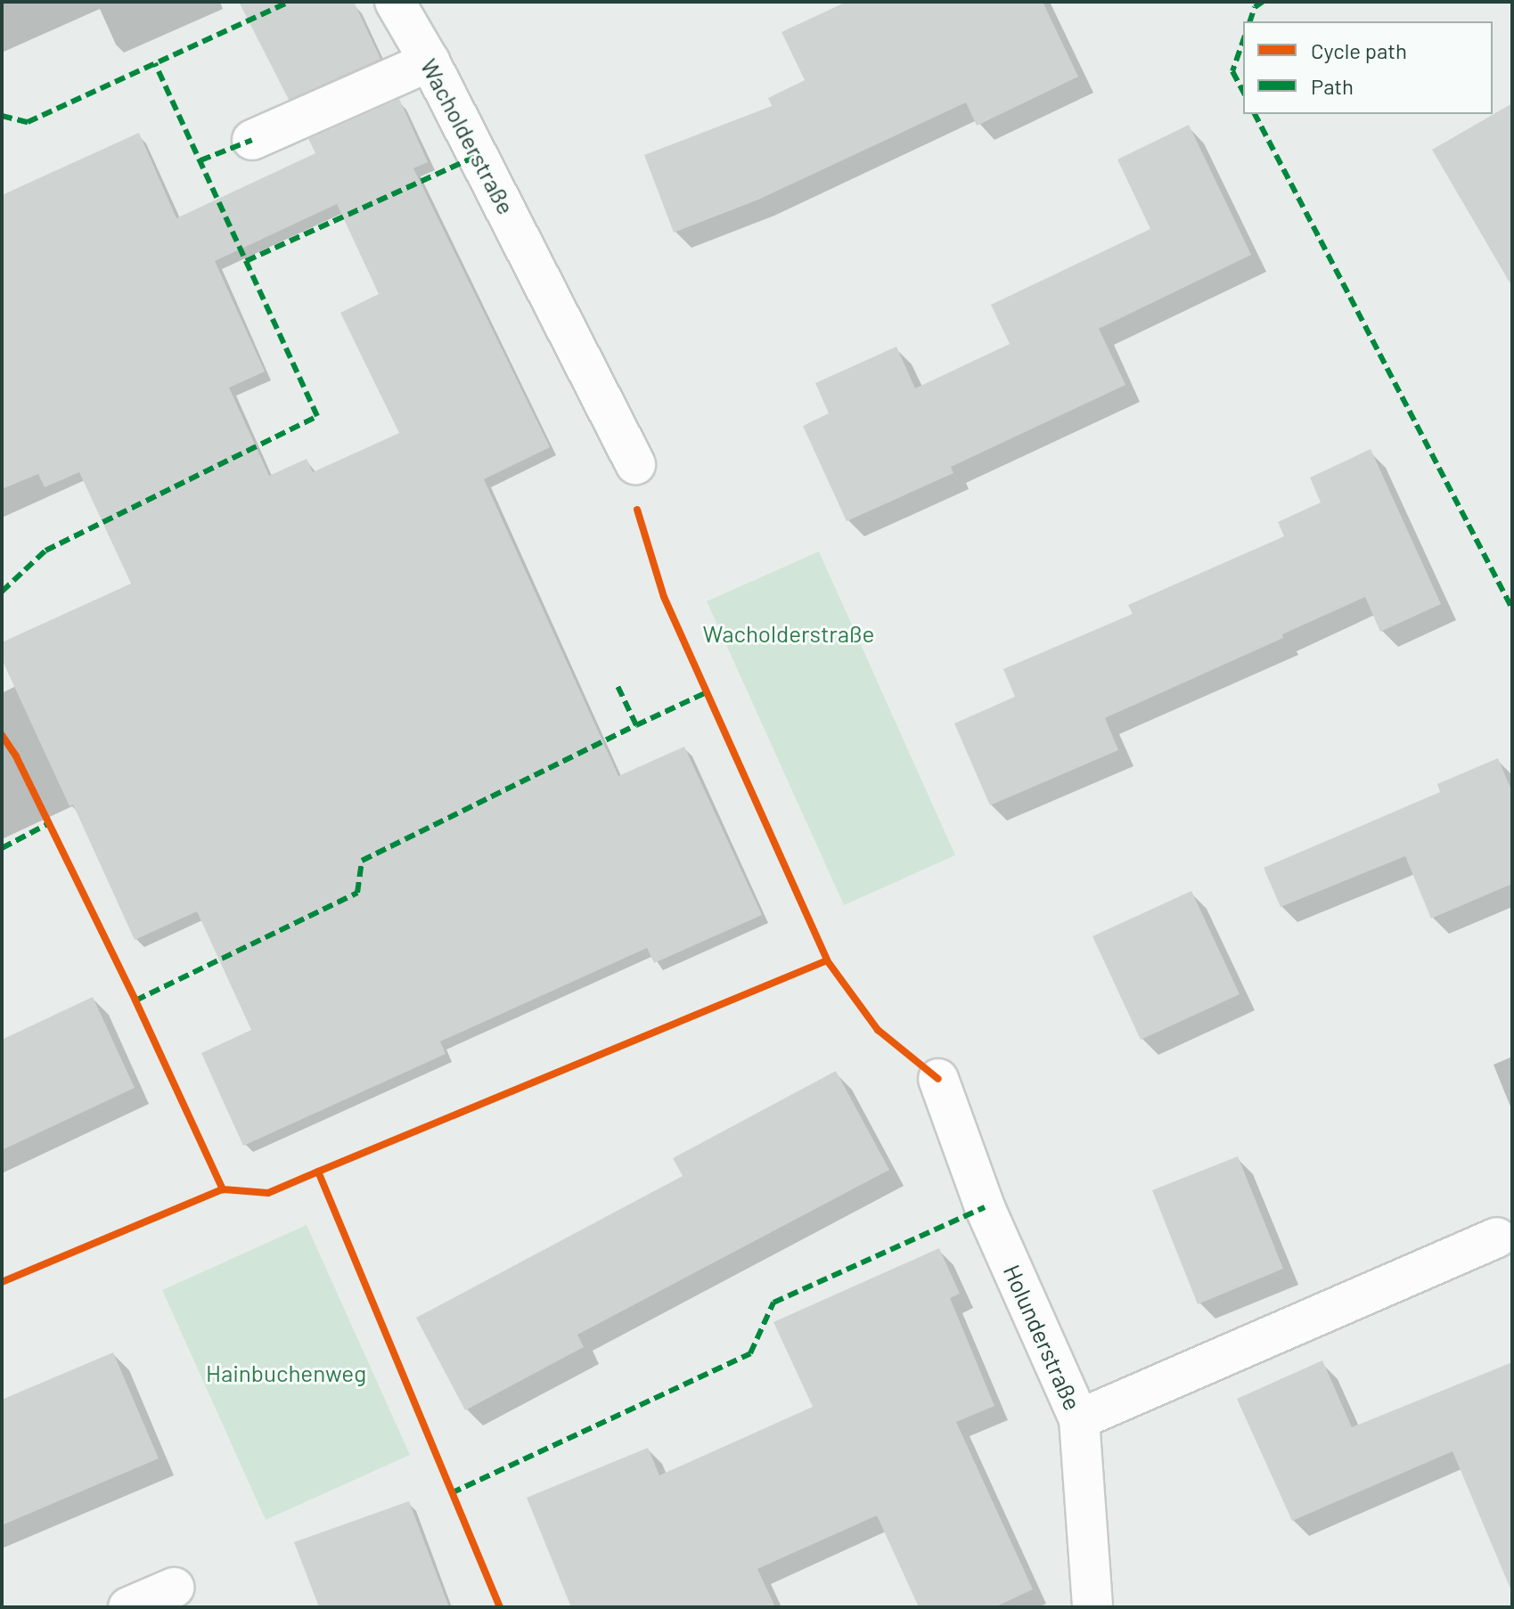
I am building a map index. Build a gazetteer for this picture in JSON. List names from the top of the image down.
{
  "streets": {
    "street": ["Wacholderstraße", "Holunderstraße"]
  },
  "parks": ["Wacholderstraße", "Hainbuchenweg"],
  "legend": ["Cycle path", "Path"]
}
